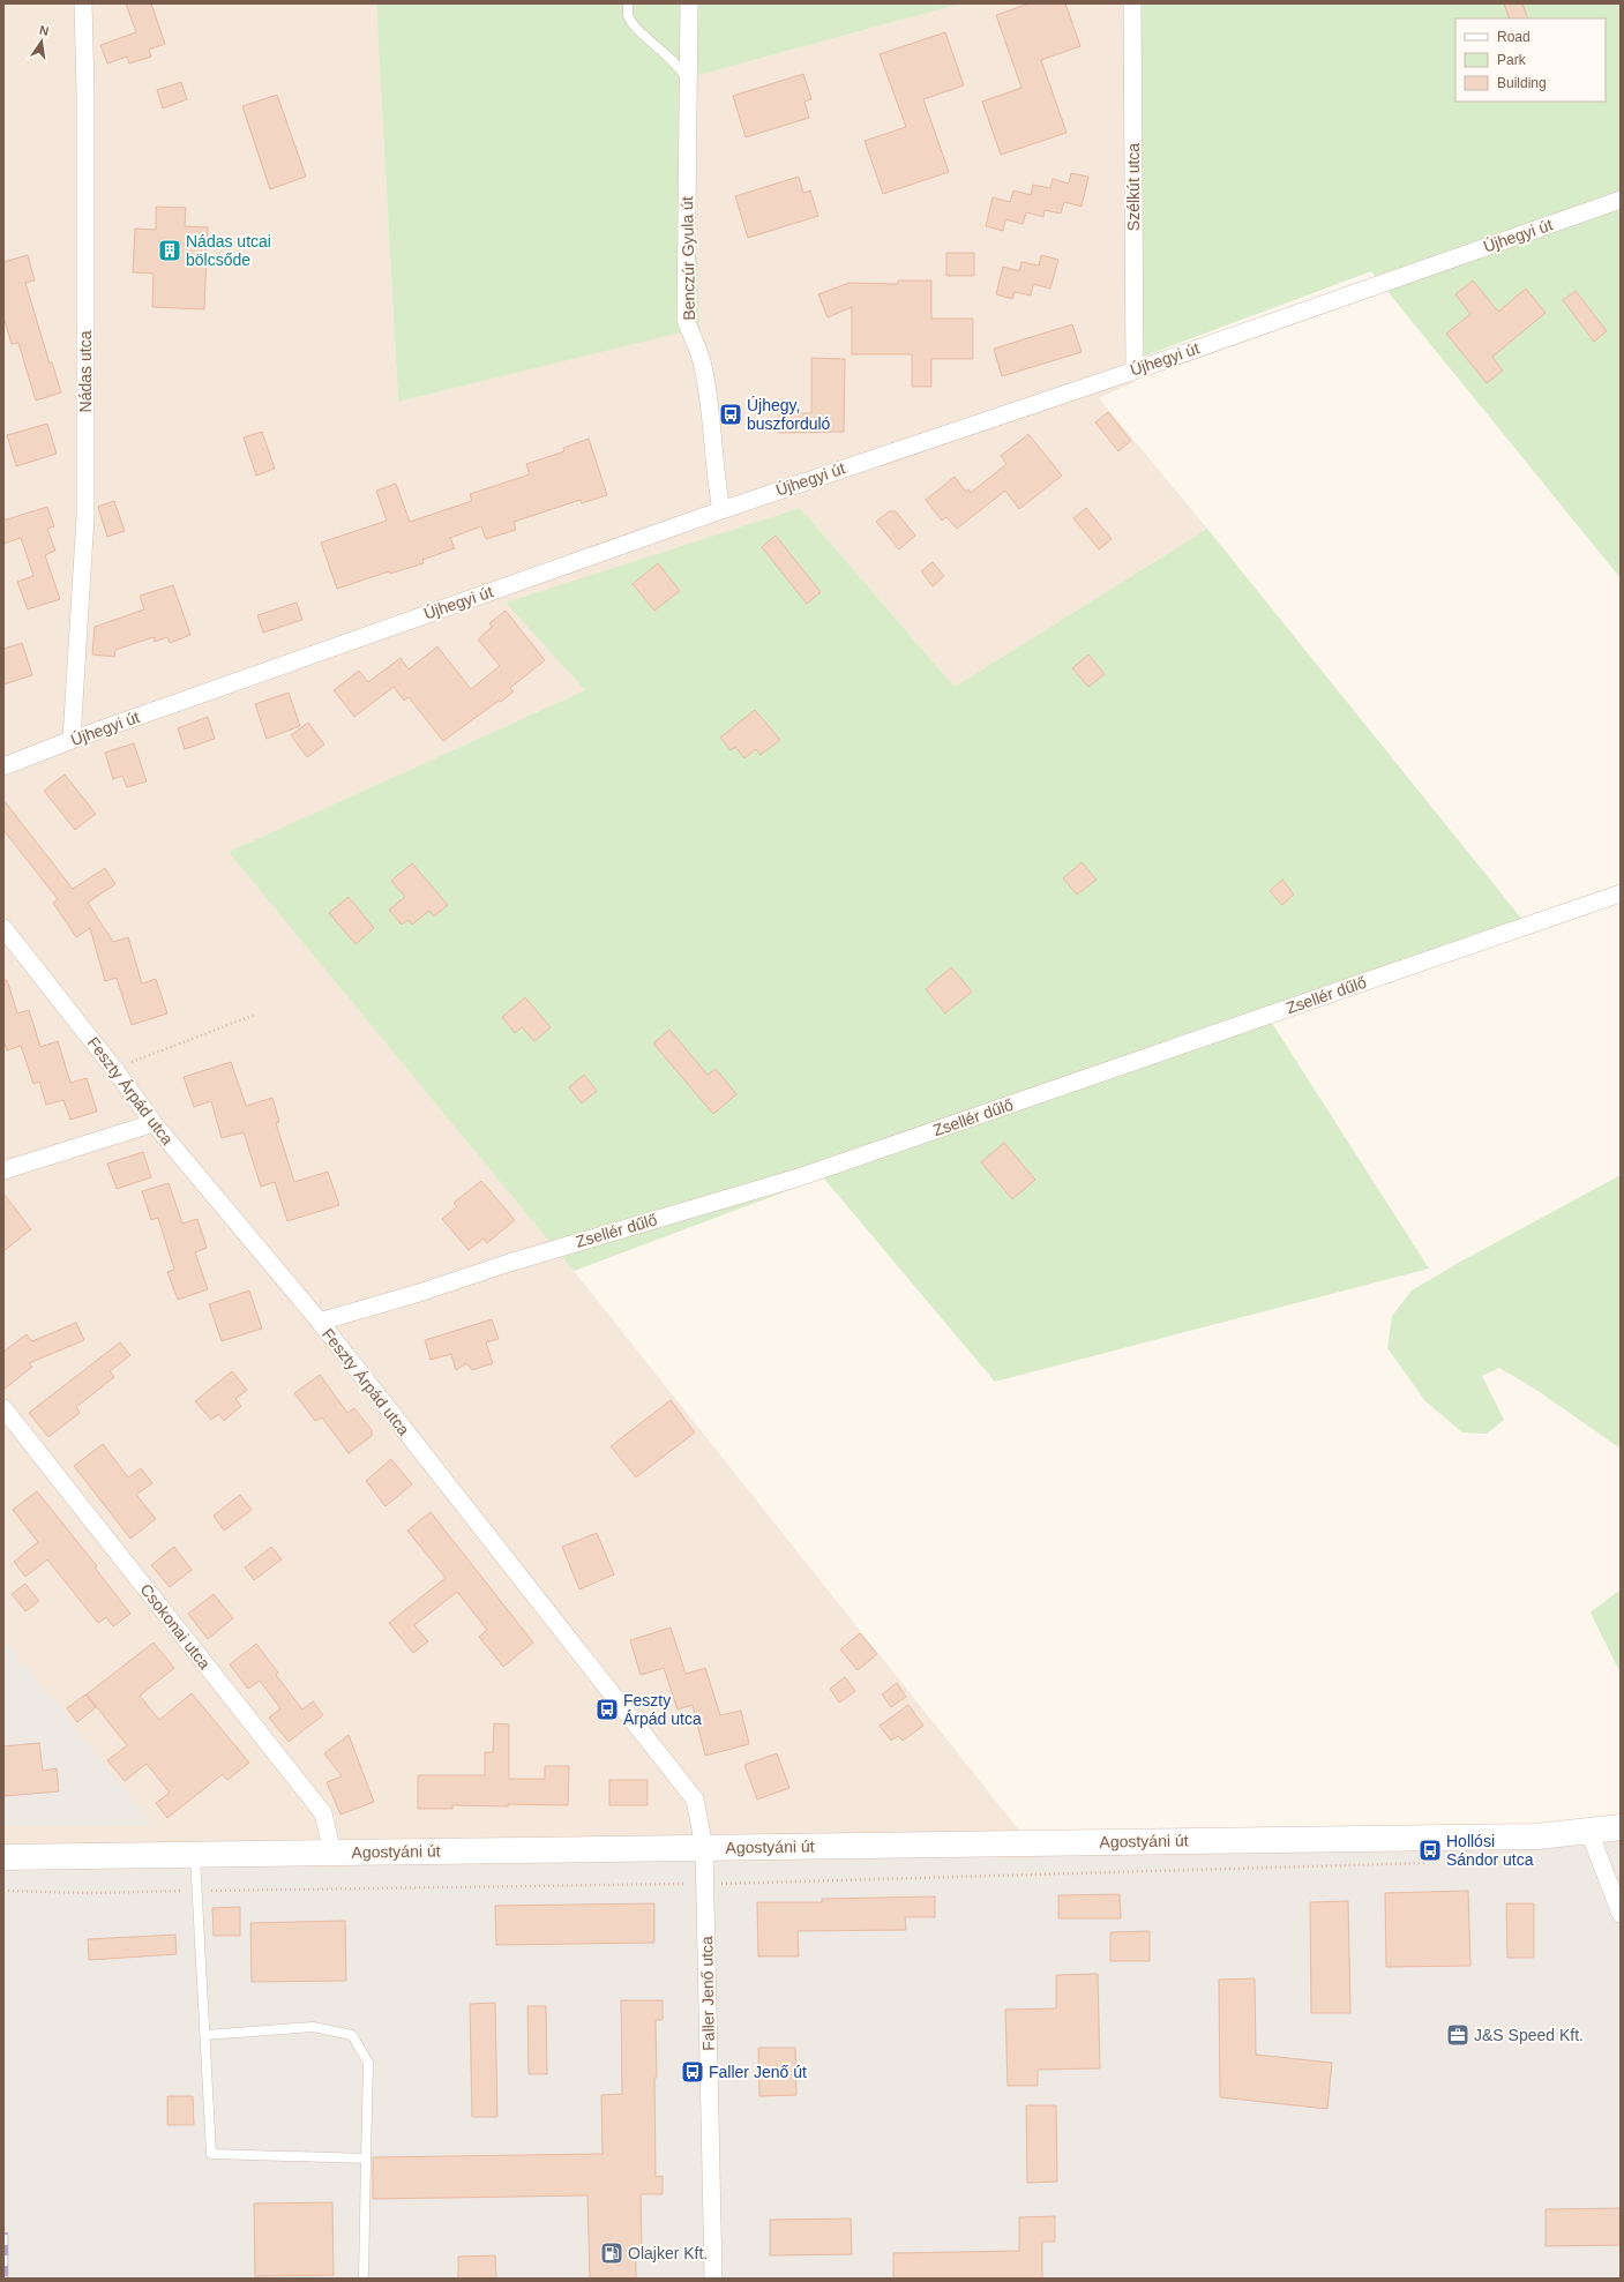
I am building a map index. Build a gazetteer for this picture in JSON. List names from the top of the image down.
{
  "streets": {
    "main road": ["Agostyáni út"],
    "street": [
      "Szélkút utca",
      "Újhegyi út",
      "Benczúr Gyula út",
      "Nádas utca",
      "Zsellér dűlő",
      "Feszty Árpád utca",
      "Csokonai utca",
      "Faller Jenő utca"
    ]
  },
  "crossings": [
    ["Szélkút utca", "Újhegyi út"],
    ["Újhegyi út", "Benczúr Gyula út"],
    ["Újhegyi út", "Nádas utca"],
    ["Zsellér dűlő", "Feszty Árpád utca"],
    ["Feszty Árpád utca", "Agostyáni út"],
    ["Feszty Árpád utca", "Faller Jenő utca"],
    ["Csokonai utca", "Agostyáni út"],
    ["Agostyáni út", "Faller Jenő utca"]
  ],
  "places": {
    "building": ["Nádas utcai bölcsőde"],
    "bus stop": [
      "Újhegy, buszforduló",
      "Feszty Árpád utca",
      "Hollósi Sándor utca",
      "Faller Jenő út"
    ],
    "office": ["J&S Speed Kft."],
    "fuel station": ["Olajker Kft."]
  },
  "legend": ["Road", "Park", "Building"],
  "north": "top"
}
